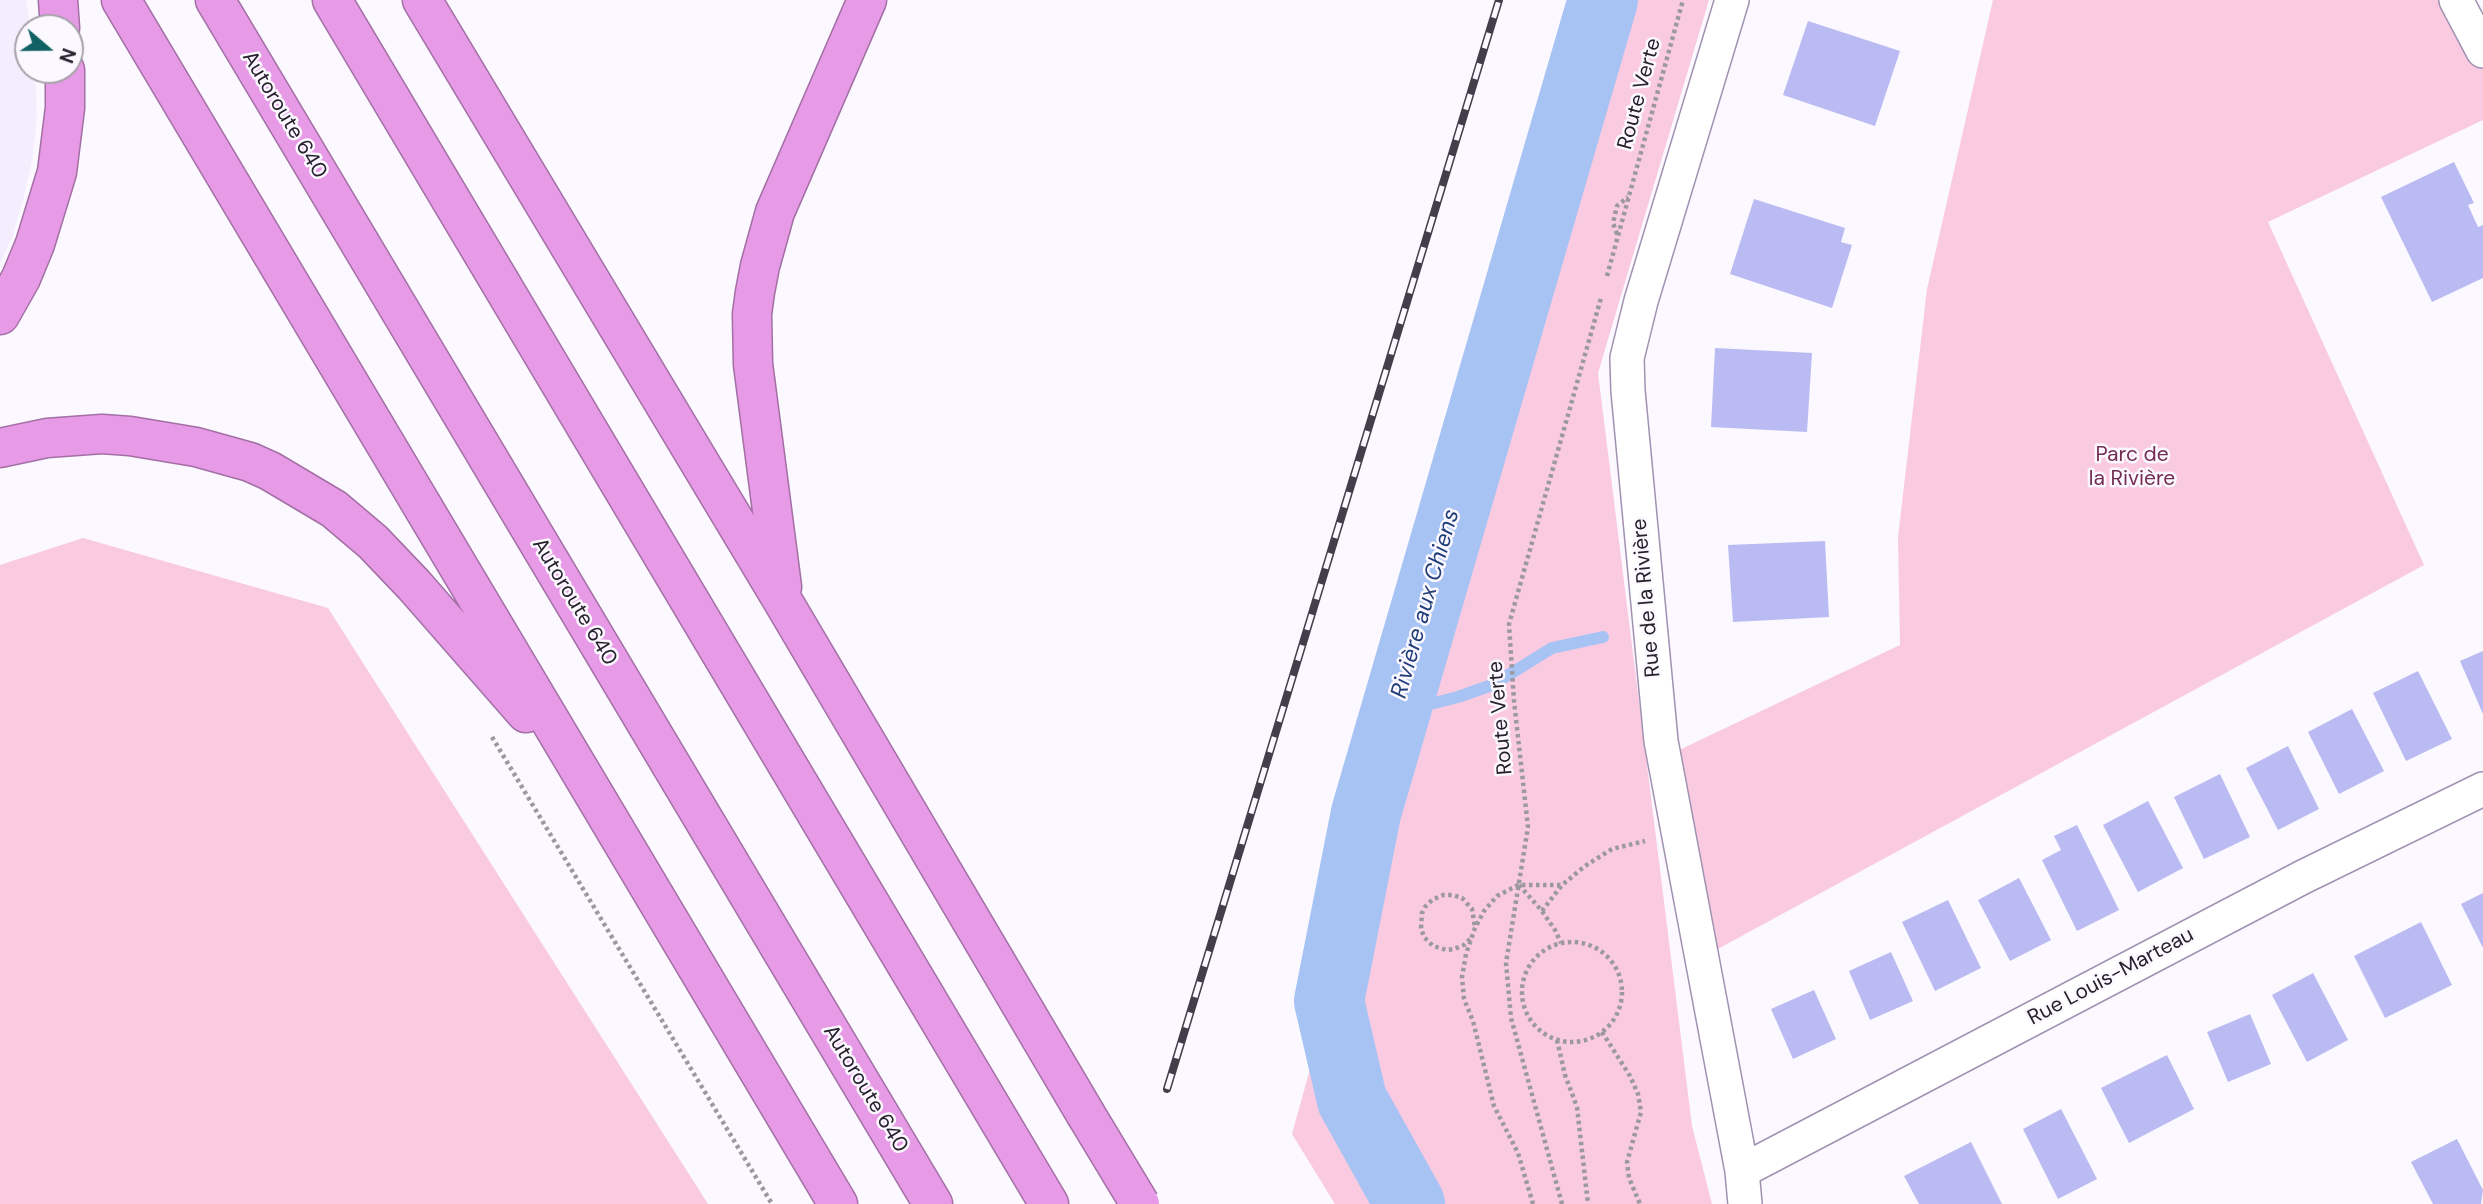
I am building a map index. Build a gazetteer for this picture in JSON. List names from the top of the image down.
{
  "streets": {
    "highway": ["Autoroute 640"],
    "street": ["Rue de la Rivière", "Rue Louis-Marteau"],
    "path": ["Route Verte"]
  },
  "crossings": [
    ["Rue de la Rivière", "Rue Louis-Marteau"]
  ],
  "water": ["Rivière aux Chiens"],
  "parks": ["Parc de la Rivière"],
  "north": "right"
}
